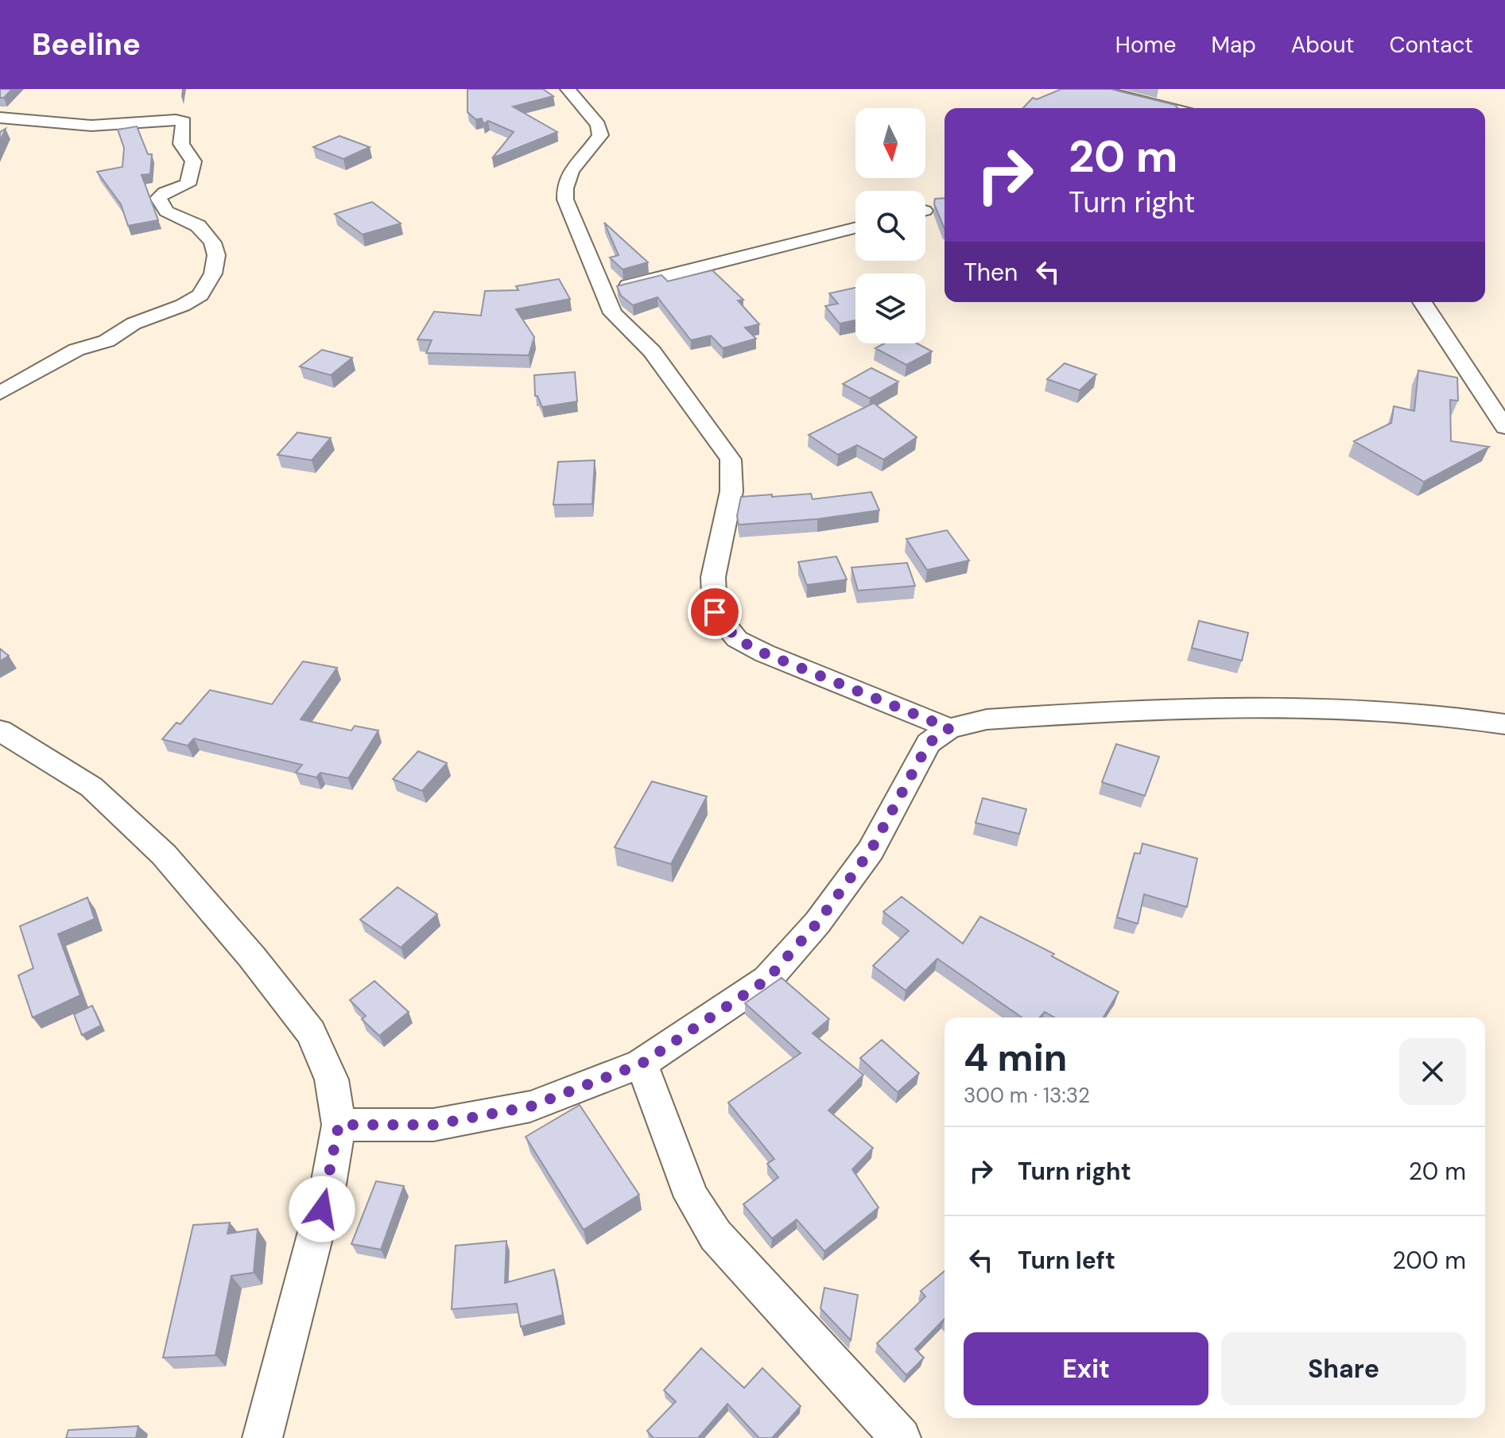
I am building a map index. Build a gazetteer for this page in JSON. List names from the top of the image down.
{
  "north": "bottom",
  "page": {
    "header": "Beeline",
    "nav": [
      "Home",
      "Map",
      "About",
      "Contact"
    ],
    "turn": ["20 m", "Turn right"],
    "then": "Then",
    "heading": ["4 min", "300 m · 13:32"],
    "list": [
      {
        "name": "Turn right",
        "value": "20 m"
      },
      {
        "name": "Turn left",
        "value": "200 m"
      }
    ],
    "buttons": ["Exit", "Share"]
  }
}
